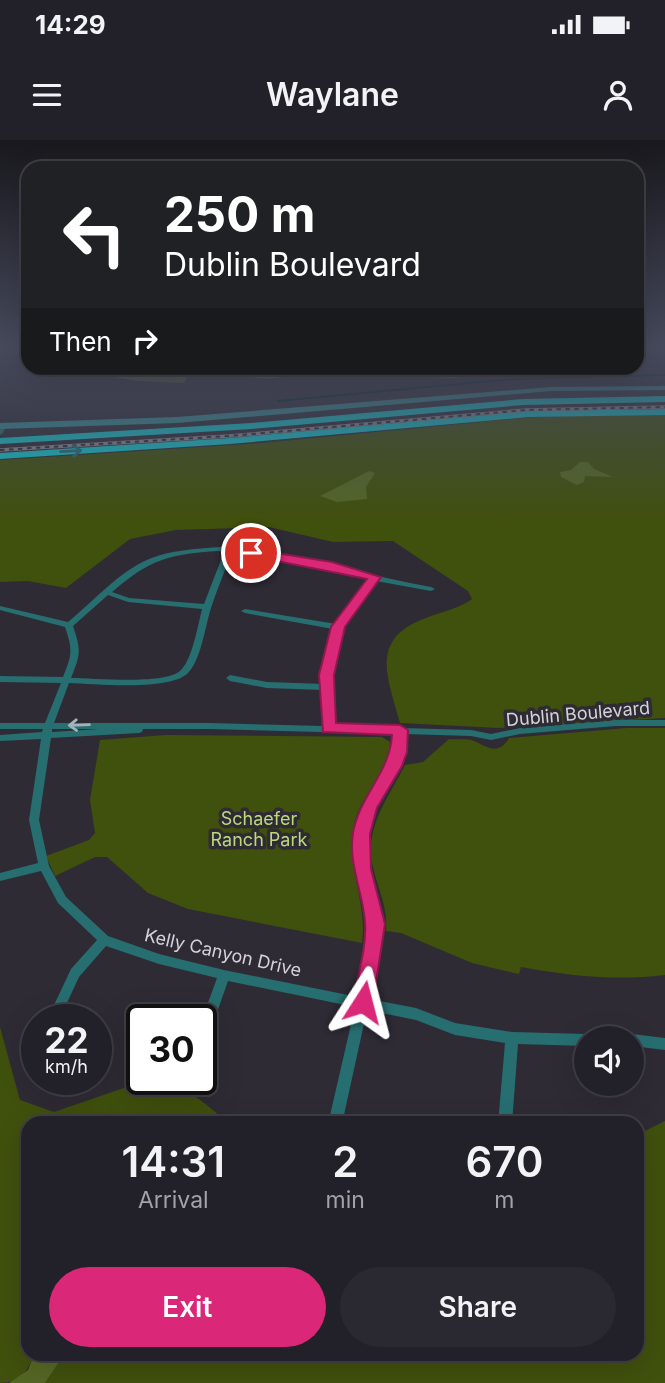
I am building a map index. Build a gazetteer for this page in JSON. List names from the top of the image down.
{
  "streets": {
    "street": ["Dublin Boulevard", "Kelly Canyon Drive"]
  },
  "crossings": [
    ["Dublin Boulevard", "Kelly Canyon Drive"]
  ],
  "parks": ["Schaefer Ranch Park"],
  "page": {
    "status": "14:29",
    "header": "Waylane",
    "turn": ["250 m", "Dublin Boulevard"],
    "then": "Then",
    "speed": "22 km/h",
    "limit": "30",
    "eta": [
      "14:31",
      "Arrival",
      "2",
      "min",
      "670",
      "m"
    ],
    "buttons": ["Exit", "Share"]
  }
}
